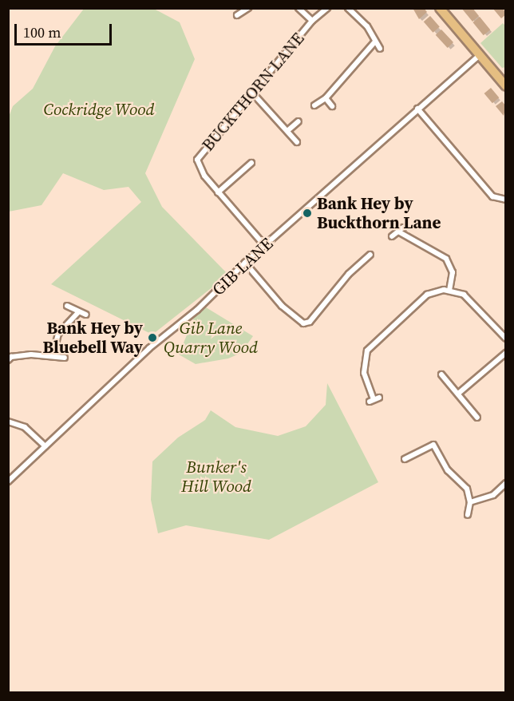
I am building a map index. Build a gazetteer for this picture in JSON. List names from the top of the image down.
{
  "streets": {
    "street": ["BUCKTHORN LANE", "GIB LANE"]
  },
  "crossings": [
    ["BUCKTHORN LANE", "GIB LANE"]
  ],
  "parks": ["Cockridge Wood", "Gib Lane Quarry Wood", "Bunker's Hill Wood"],
  "places": ["Bank Hey by Buckthorn Lane", "Bank Hey by Bluebell Way"],
  "scale_bar": "100 m"
}
